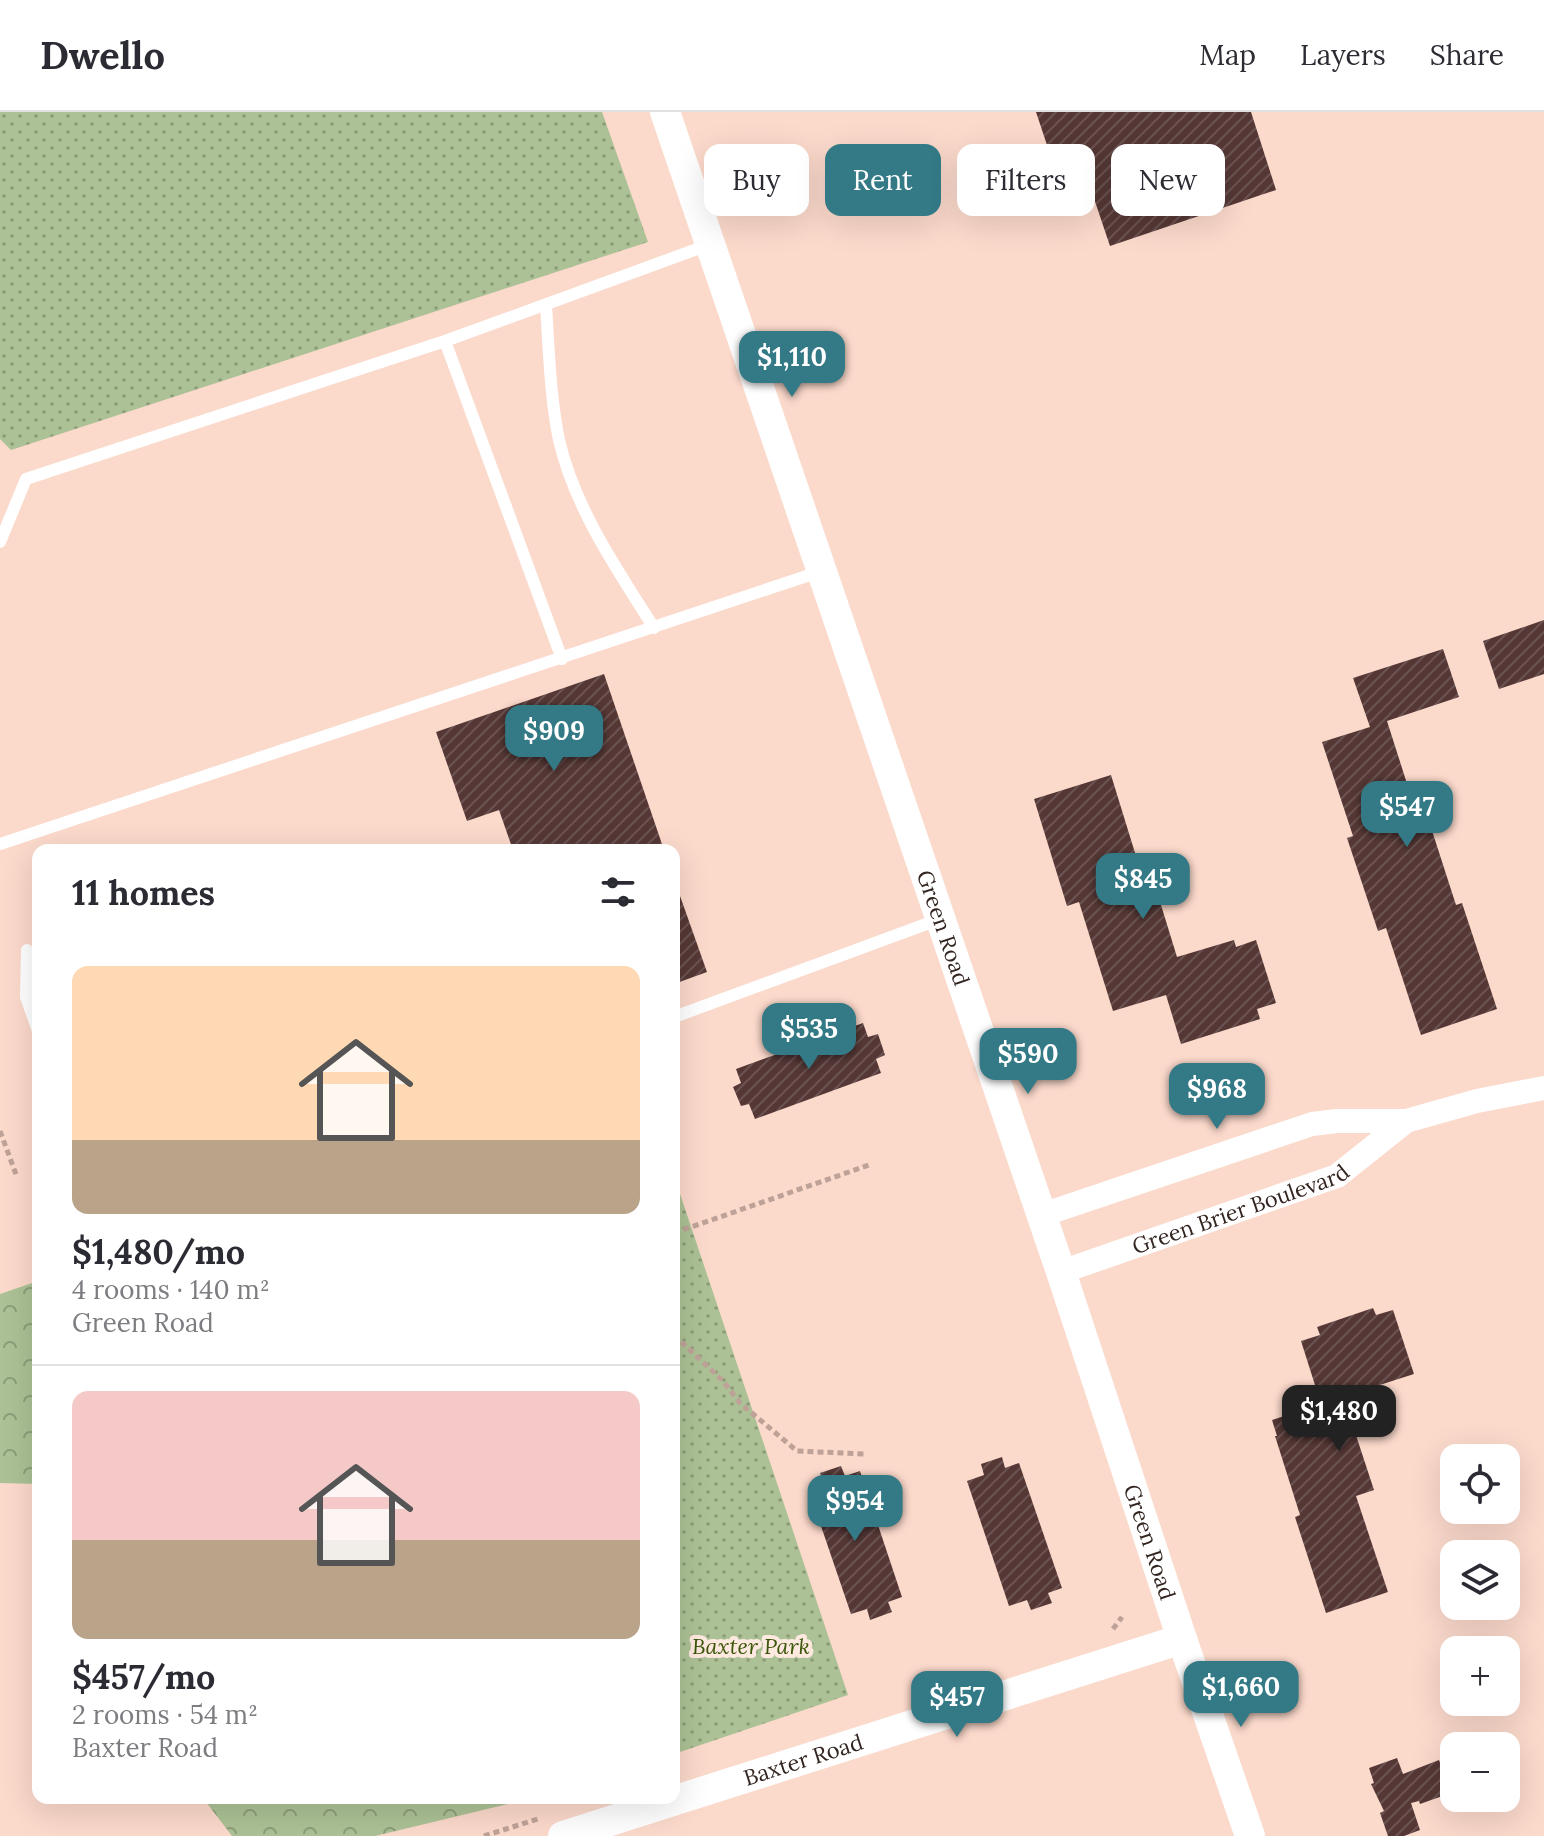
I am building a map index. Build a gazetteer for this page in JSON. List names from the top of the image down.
{
  "streets": {
    "street": ["Green Road", "Green Brier Boulevard", "Baxter Road"]
  },
  "crossings": [
    ["Green Road", "Green Brier Boulevard"],
    ["Green Road", "Baxter Road"]
  ],
  "parks": ["Baxter Park"],
  "page": {
    "header": "Dwello",
    "nav": ["Map", "Layers", "Share"],
    "chip": [
      "Buy",
      "Rent",
      "Filters",
      "New"
    ],
    "price": [
      "$1,110",
      "$909",
      "$547",
      "$845",
      "$535",
      "$590",
      "$968",
      "$1,480",
      "$954",
      "$1,660",
      "$457"
    ],
    "heading": "11 homes",
    "list": [
      {
        "name": "$1,480/mo",
        "note": "4 rooms · 140 m² · Green Road"
      },
      {
        "name": "$457/mo",
        "note": "2 rooms · 54 m² · Baxter Road"
      }
    ],
    "map_buttons": ["+", "−"]
  }
}
